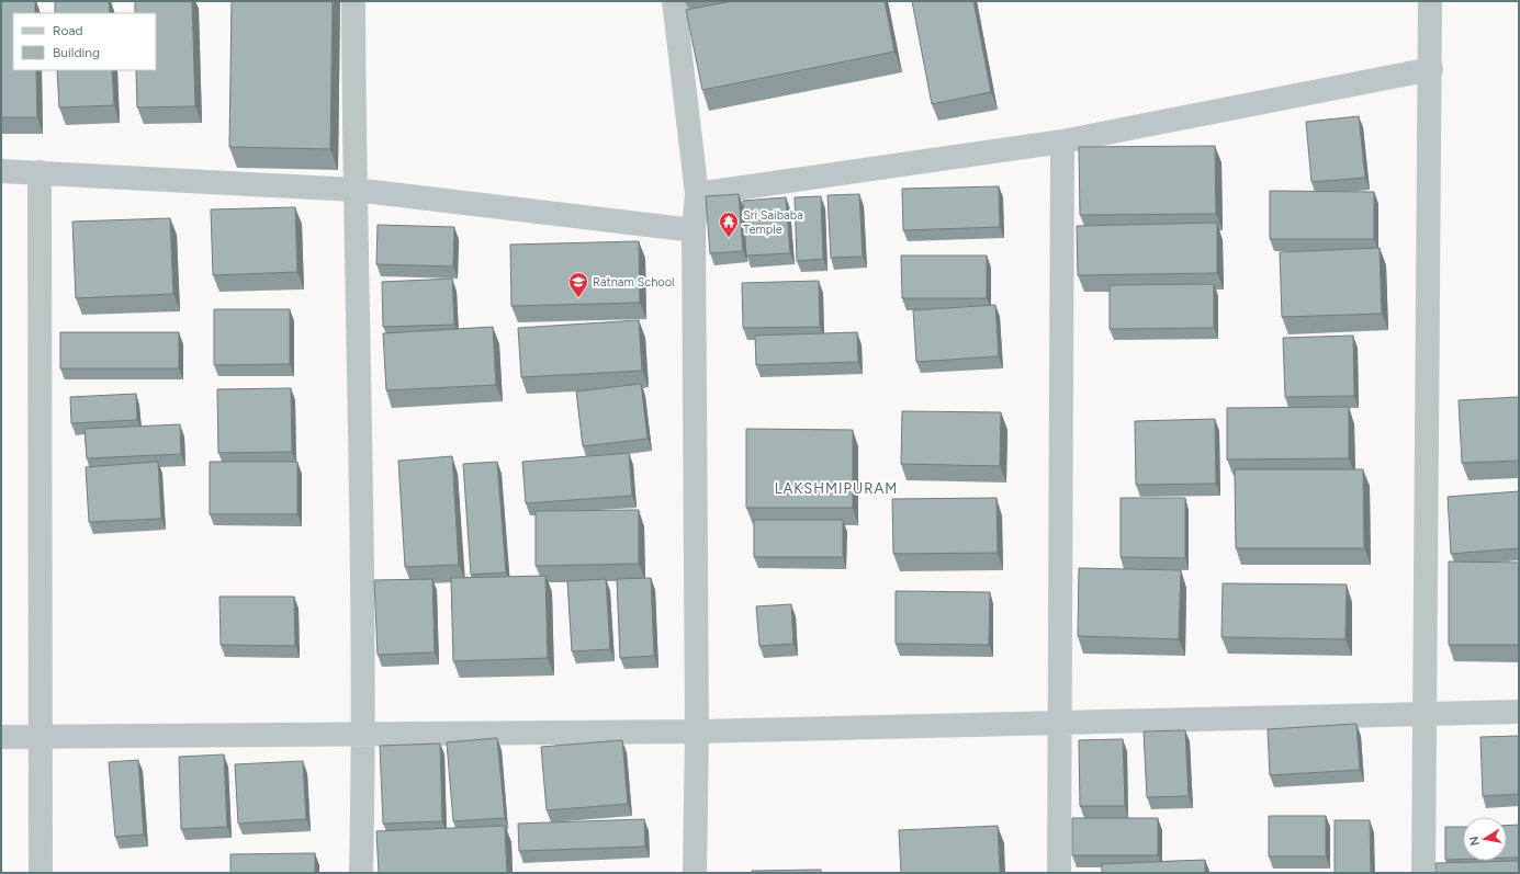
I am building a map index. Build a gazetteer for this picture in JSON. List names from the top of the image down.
{
  "districts": ["LAKSHMIPURAM"],
  "places": {
    "temple": ["Sri Saibaba Temple"],
    "school or university": ["Ratnam School"]
  },
  "legend": ["Road", "Building"],
  "north": "left"
}
